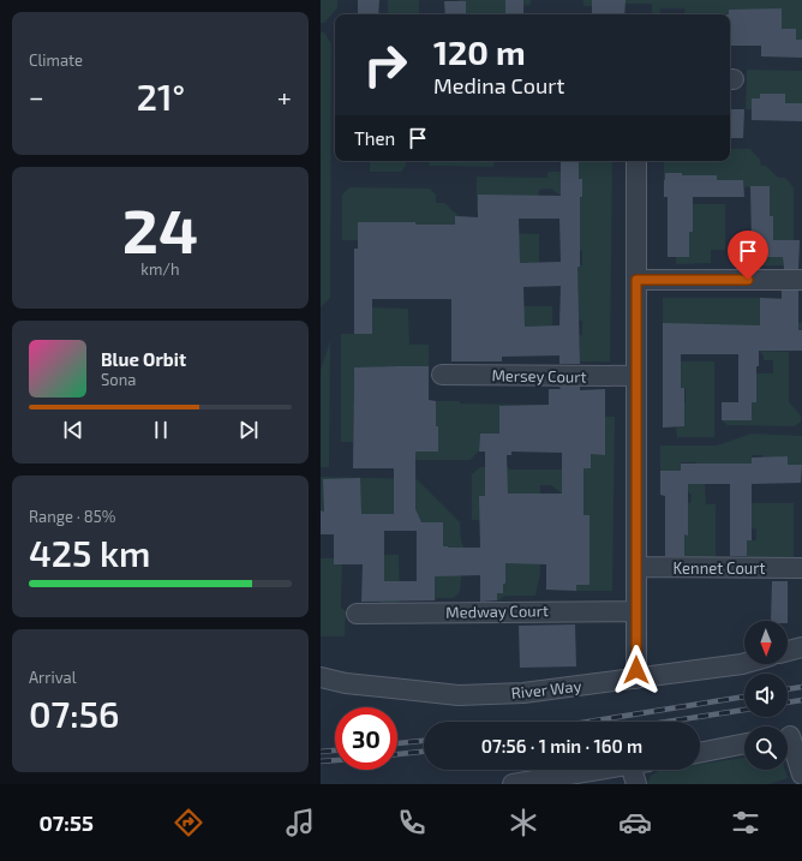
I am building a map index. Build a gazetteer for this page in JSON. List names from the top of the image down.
{
  "streets": {
    "street": [
      "Mersey Court",
      "Kennet Court",
      "Medway Court",
      "River Way"
    ]
  },
  "north": "bottom",
  "page": {
    "tile": [
      "Climate",
      ["24", "km/h"],
      ["Range · 85%", "425 km"],
      ["Arrival", "07:56"]
    ],
    "turn": ["120 m", "Medina Court"],
    "heat": ["−", "21°", "+"],
    "then": "Then",
    "song": ["Blue Orbit", "Sona"],
    "limit": "30",
    "trip": "07:56 · 1 min · 160 m",
    "tabs": "07:55"
  }
}
